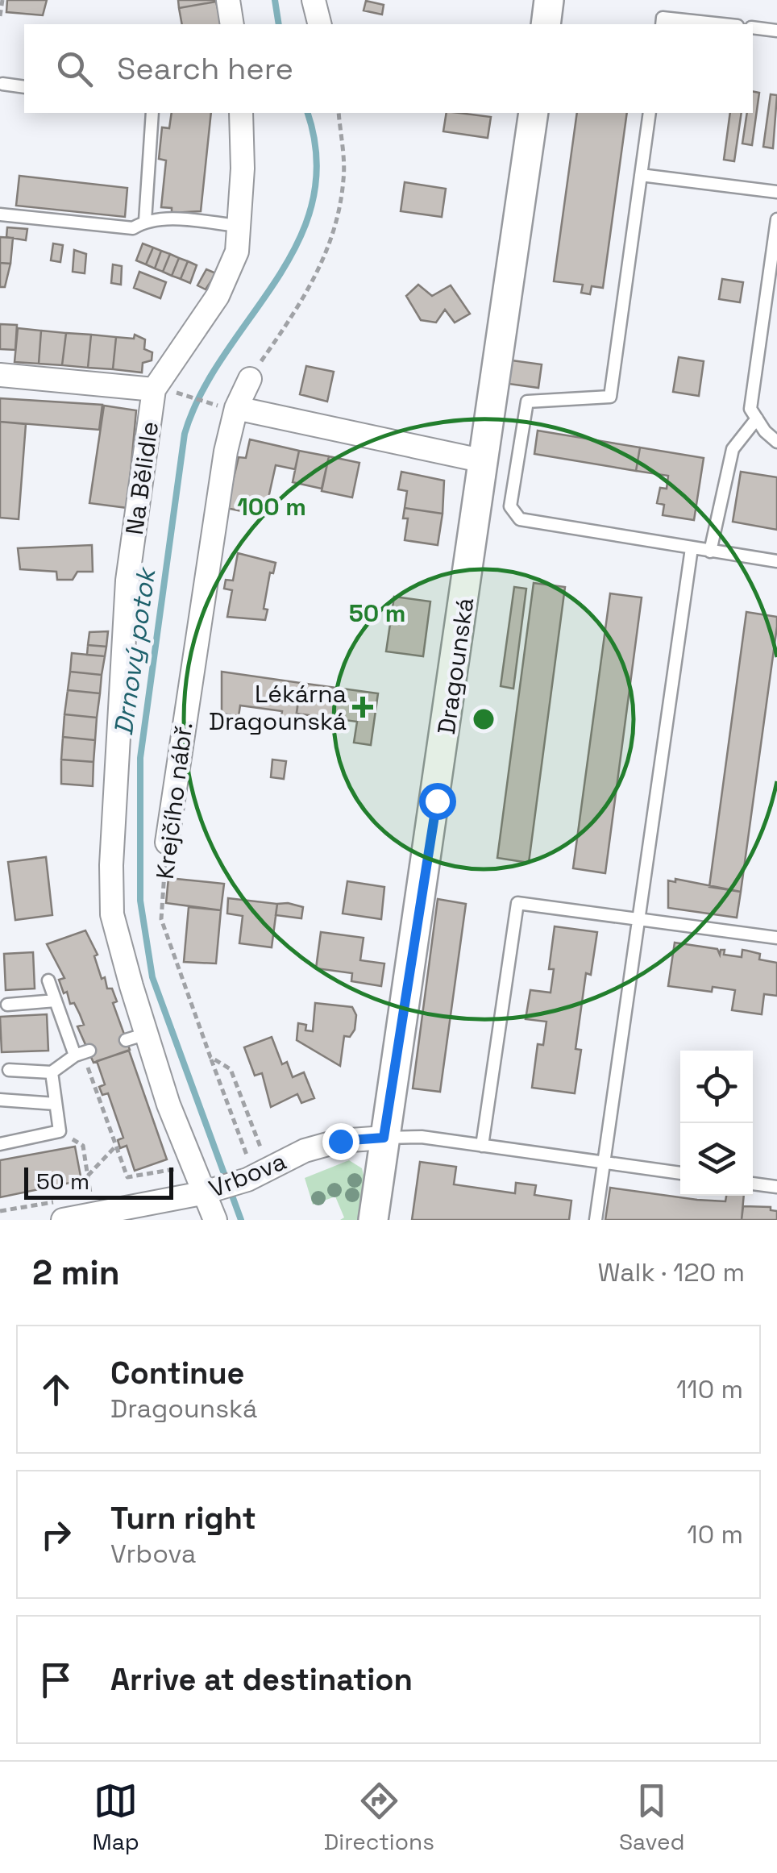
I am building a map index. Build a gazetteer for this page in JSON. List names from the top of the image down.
{
  "streets": {
    "street": [
      "Na Bělidle",
      "Dragounská",
      "Krejčího nábř.",
      "Vrbova"
    ]
  },
  "crossings": [
    ["Na Bělidle", "Vrbova"],
    ["Dragounská", "Vrbova"],
    ["Krejčího nábř.", "Vrbova"]
  ],
  "water": ["Drnový potok"],
  "places": {
    "health": ["Lékárna Dragounská"]
  },
  "scale_bar": "50 m",
  "page": {
    "search": "Search here",
    "scale": "50 m",
    "heading": ["2 min", "Walk · 120 m"],
    "list": [
      ["Continue", "Dragounská", "110 m"],
      ["Turn right", "Vrbova", "10 m"],
      "Arrive at destination"
    ],
    "nav": ["Map", "Directions", "Saved"]
  },
  "rings": ["100 m", "50 m"]
}
